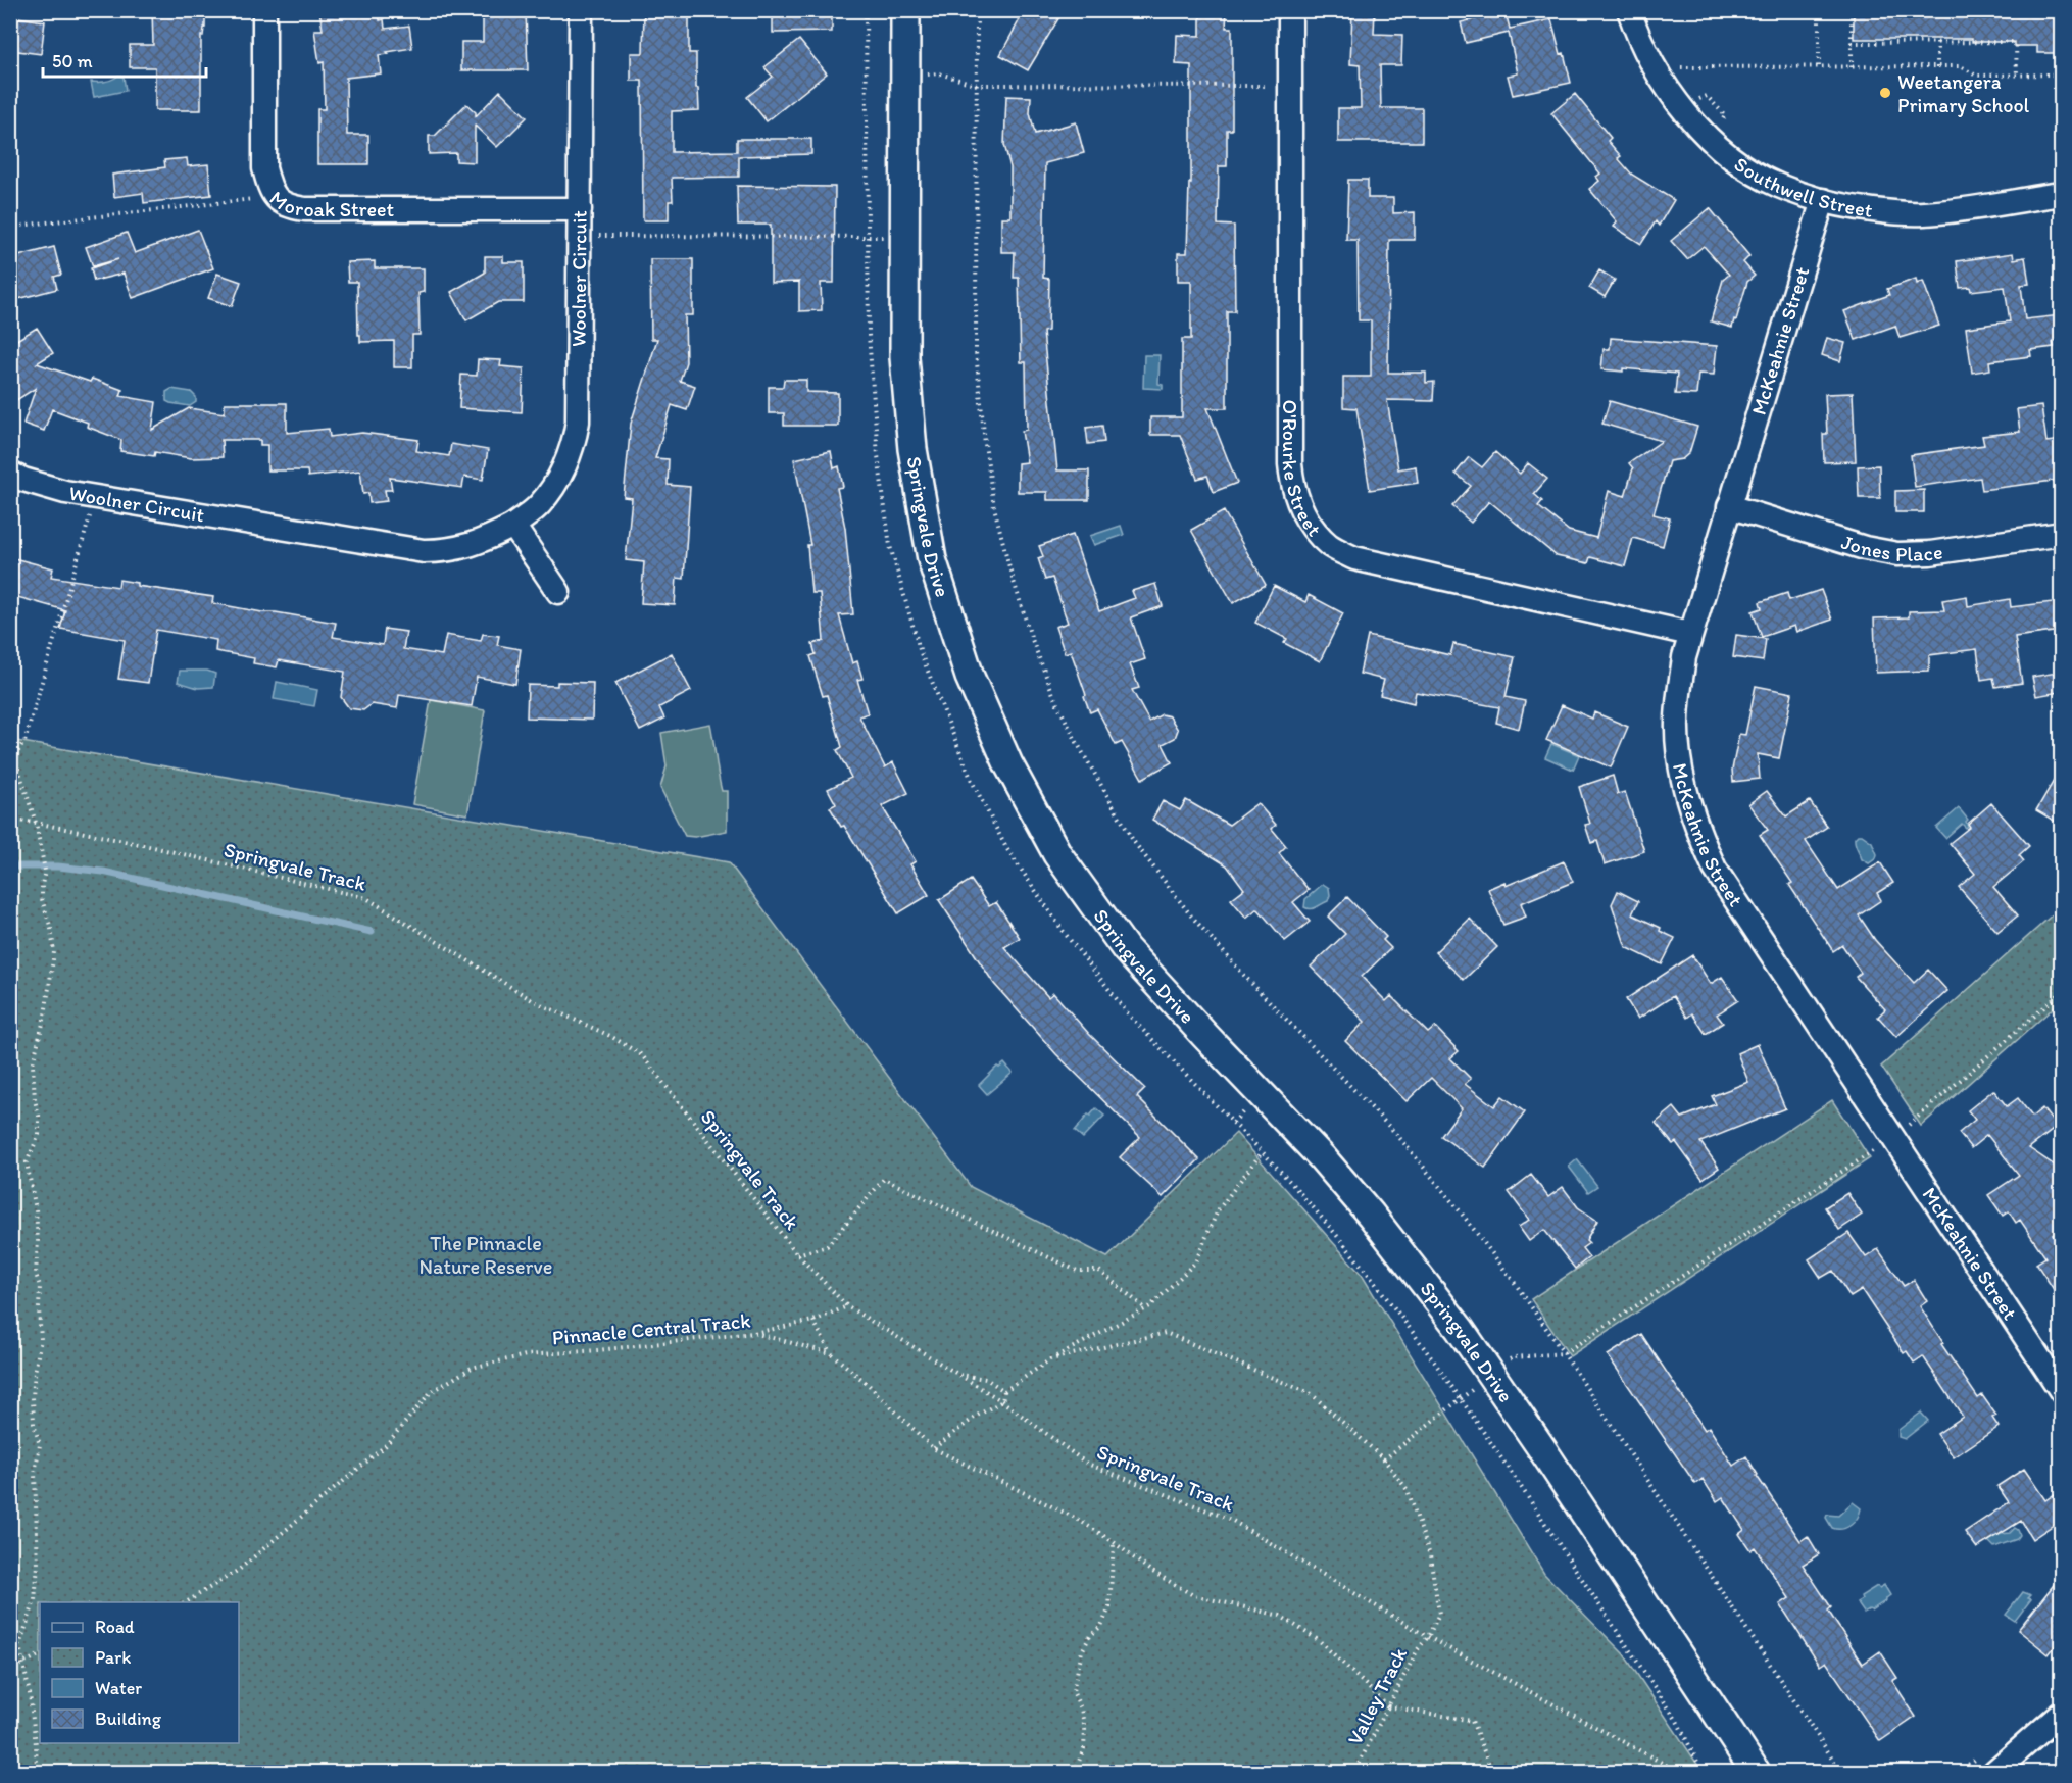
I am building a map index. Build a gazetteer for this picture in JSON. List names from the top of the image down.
{
  "streets": {
    "main road": ["Springvale Drive"],
    "street": [
      "Southwell Street",
      "Moroak Street",
      "Woolner Circuit",
      "McKeahnie Street",
      "O'Rourke Street",
      "Jones Place"
    ],
    "path": ["Springvale Track", "Pinnacle Central Track", "Valley Track"]
  },
  "crossings": [
    ["Southwell Street", "McKeahnie Street"],
    ["Moroak Street", "Woolner Circuit"],
    ["McKeahnie Street", "O'Rourke Street"],
    ["McKeahnie Street", "Jones Place"],
    ["Springvale Track", "Valley Track"],
    ["Pinnacle Central Track", "Valley Track"]
  ],
  "parks": ["The Pinnacle Nature Reserve"],
  "places": ["Weetangera Primary School"],
  "legend": [
    "Road",
    "Park",
    "Water",
    "Building"
  ],
  "scale_bar": "50 m"
}
